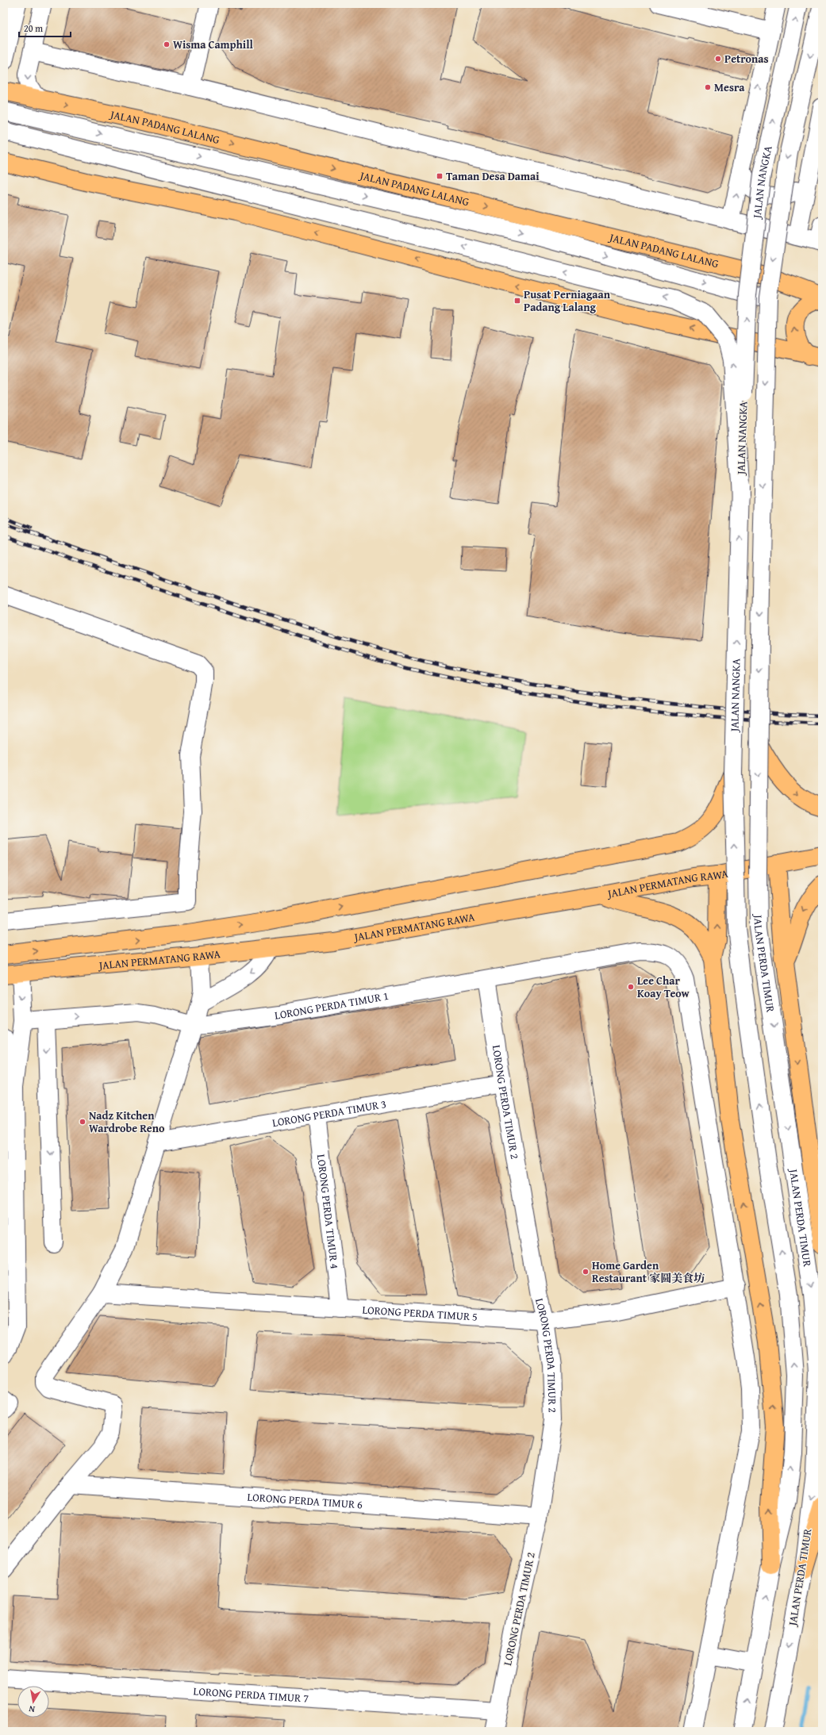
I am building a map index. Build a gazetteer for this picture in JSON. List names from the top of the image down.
{
  "streets": {
    "main road": ["JALAN PADANG LALANG", "JALAN PERMATANG RAWA"],
    "street": [
      "JALAN NANGKA",
      "JALAN PERDA TIMUR",
      "LORONG PERDA TIMUR 1",
      "LORONG PERDA TIMUR 2",
      "LORONG PERDA TIMUR 3",
      "LORONG PERDA TIMUR 4",
      "LORONG PERDA TIMUR 5",
      "LORONG PERDA TIMUR 6",
      "LORONG PERDA TIMUR 7"
    ]
  },
  "crossings": [
    ["JALAN NANGKA", "JALAN PERDA TIMUR"],
    ["LORONG PERDA TIMUR 1", "LORONG PERDA TIMUR 2"],
    ["LORONG PERDA TIMUR 1", "LORONG PERDA TIMUR 5"],
    ["LORONG PERDA TIMUR 2", "LORONG PERDA TIMUR 3"],
    ["LORONG PERDA TIMUR 2", "LORONG PERDA TIMUR 5"],
    ["LORONG PERDA TIMUR 2", "LORONG PERDA TIMUR 6"],
    ["LORONG PERDA TIMUR 2", "LORONG PERDA TIMUR 7"],
    ["LORONG PERDA TIMUR 3", "LORONG PERDA TIMUR 4"],
    ["LORONG PERDA TIMUR 4", "LORONG PERDA TIMUR 5"]
  ],
  "places": {
    "other": [
      "Wisma Camphill",
      "Petronas",
      "Mesra",
      "Lee Char Koay Teow",
      "Nadz Kitchen Wardrobe Reno",
      "Home Garden Restaurant 家圆美食坊"
    ],
    "transit": ["Taman Desa Damai", "Pusat Perniagaan Padang Lalang"]
  },
  "scale_bar": "20 m",
  "north": "bottom"
}
